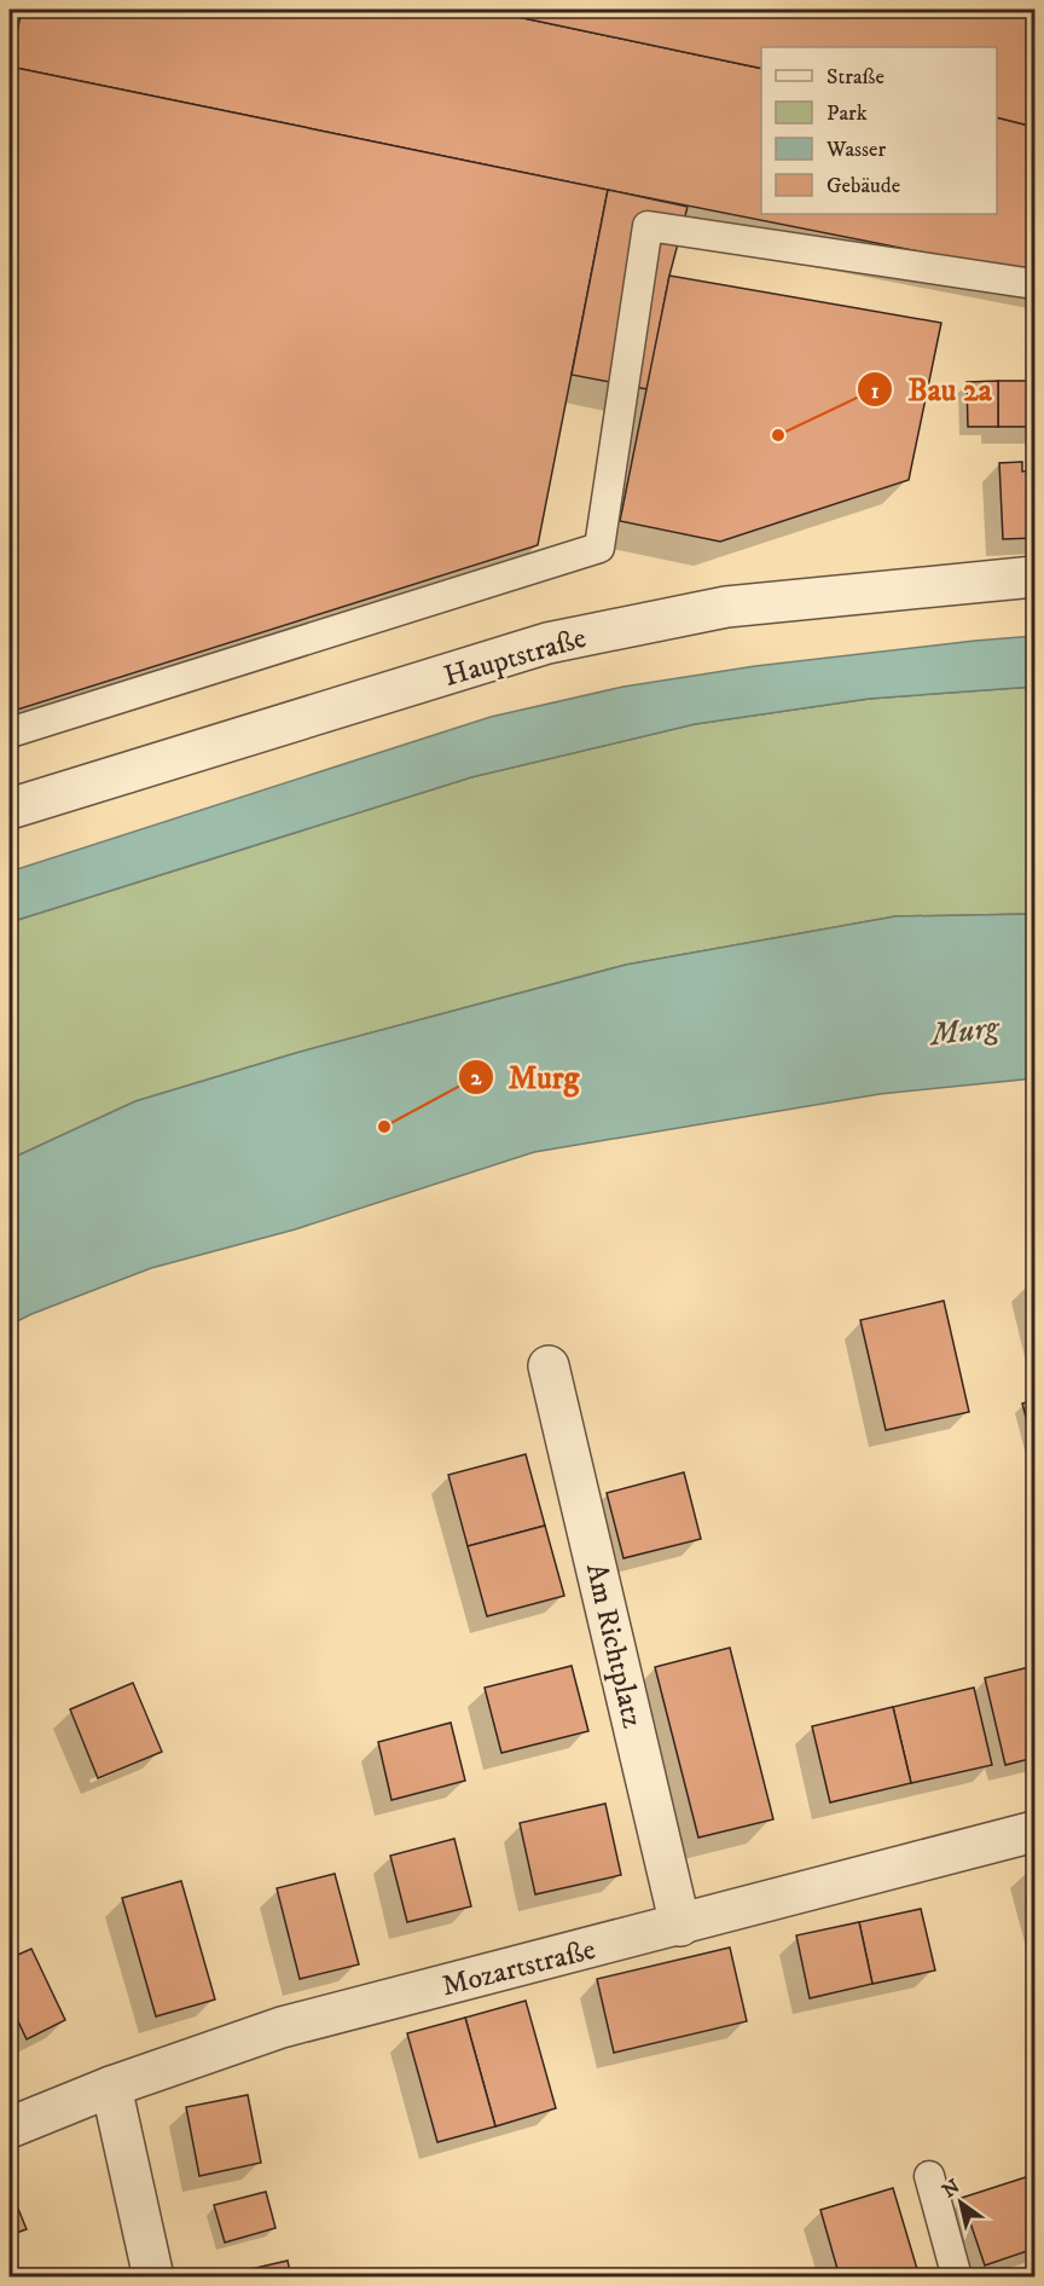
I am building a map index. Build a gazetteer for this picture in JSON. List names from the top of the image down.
{
  "streets": {
    "street": ["Hauptstraße", "Am Richtplatz", "Mozartstraße"]
  },
  "crossings": [
    ["Am Richtplatz", "Mozartstraße"]
  ],
  "water": ["Murg"],
  "places": ["Bau 2a", "Murg"],
  "legend": [
    "Straße",
    "Park",
    "Wasser",
    "Gebäude"
  ],
  "north": "top left"
}
